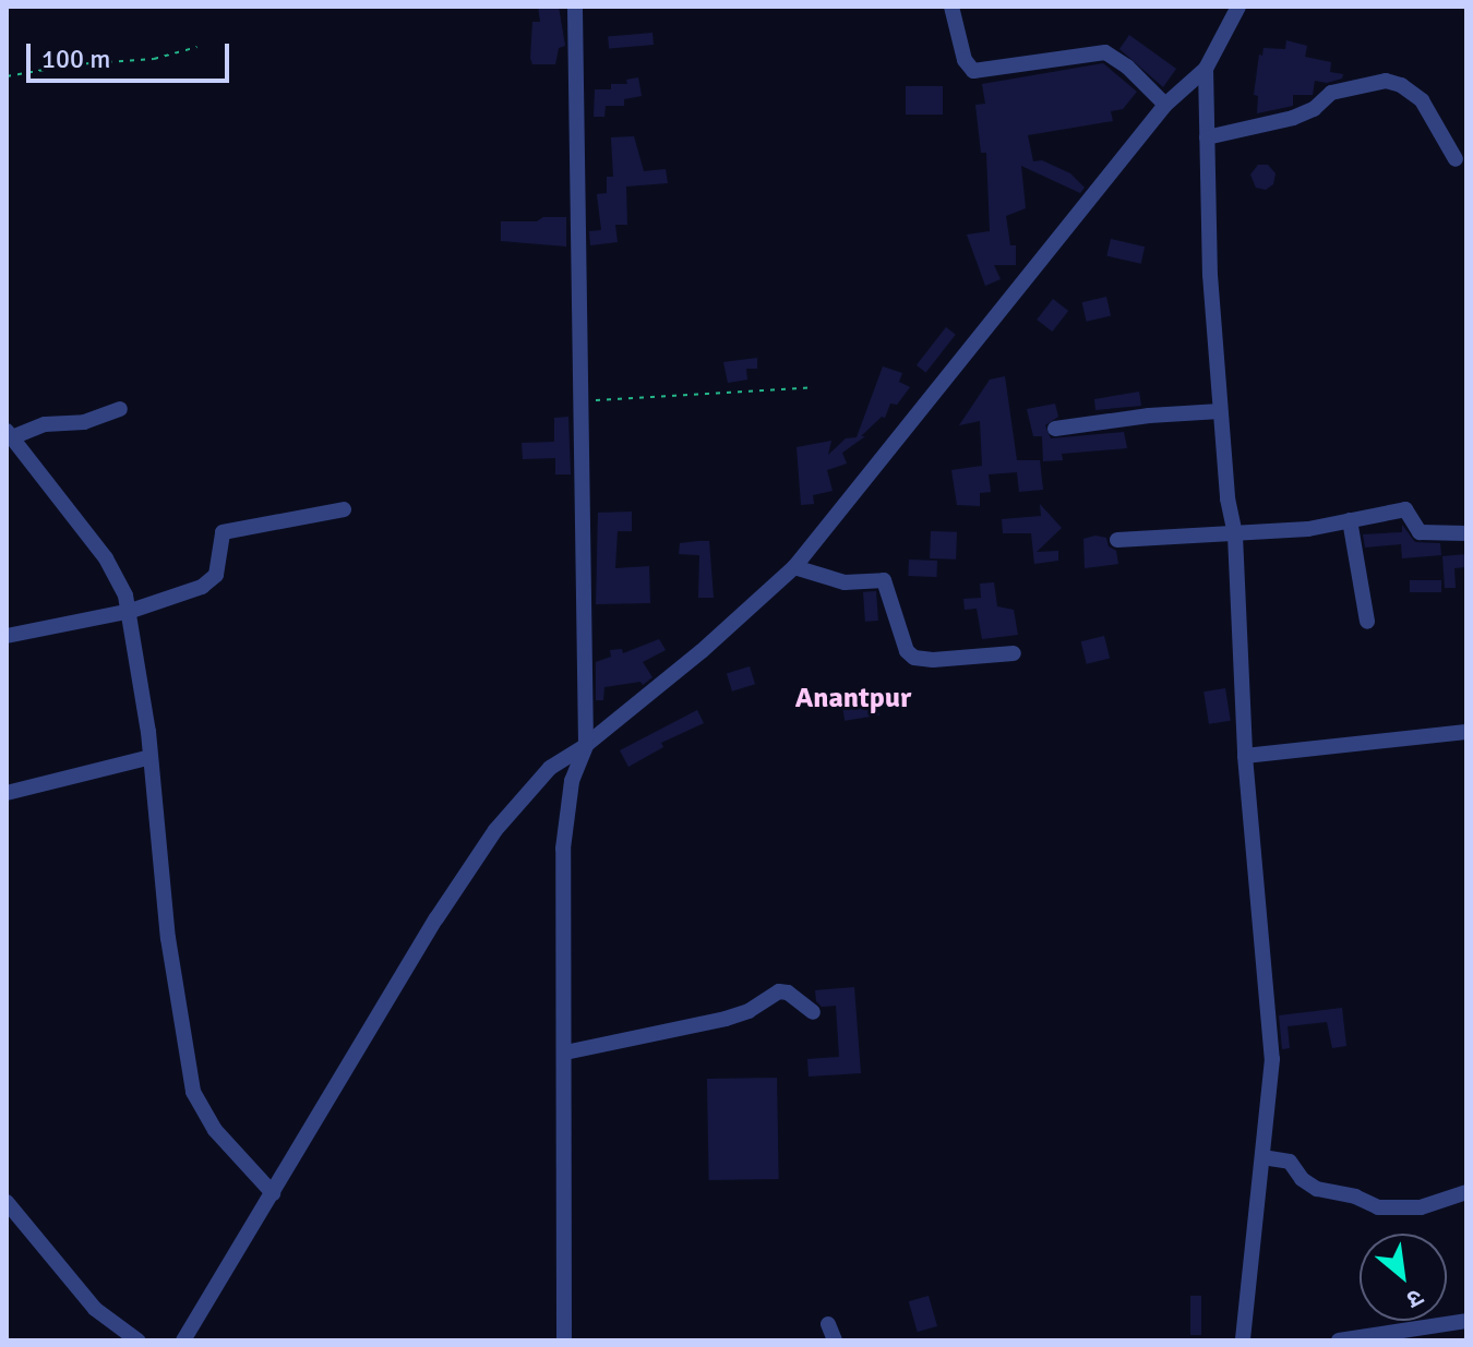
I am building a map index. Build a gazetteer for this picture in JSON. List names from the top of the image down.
{
  "districts": ["Anantpur"],
  "scale_bar": "100 m",
  "north": "bottom right"
}
